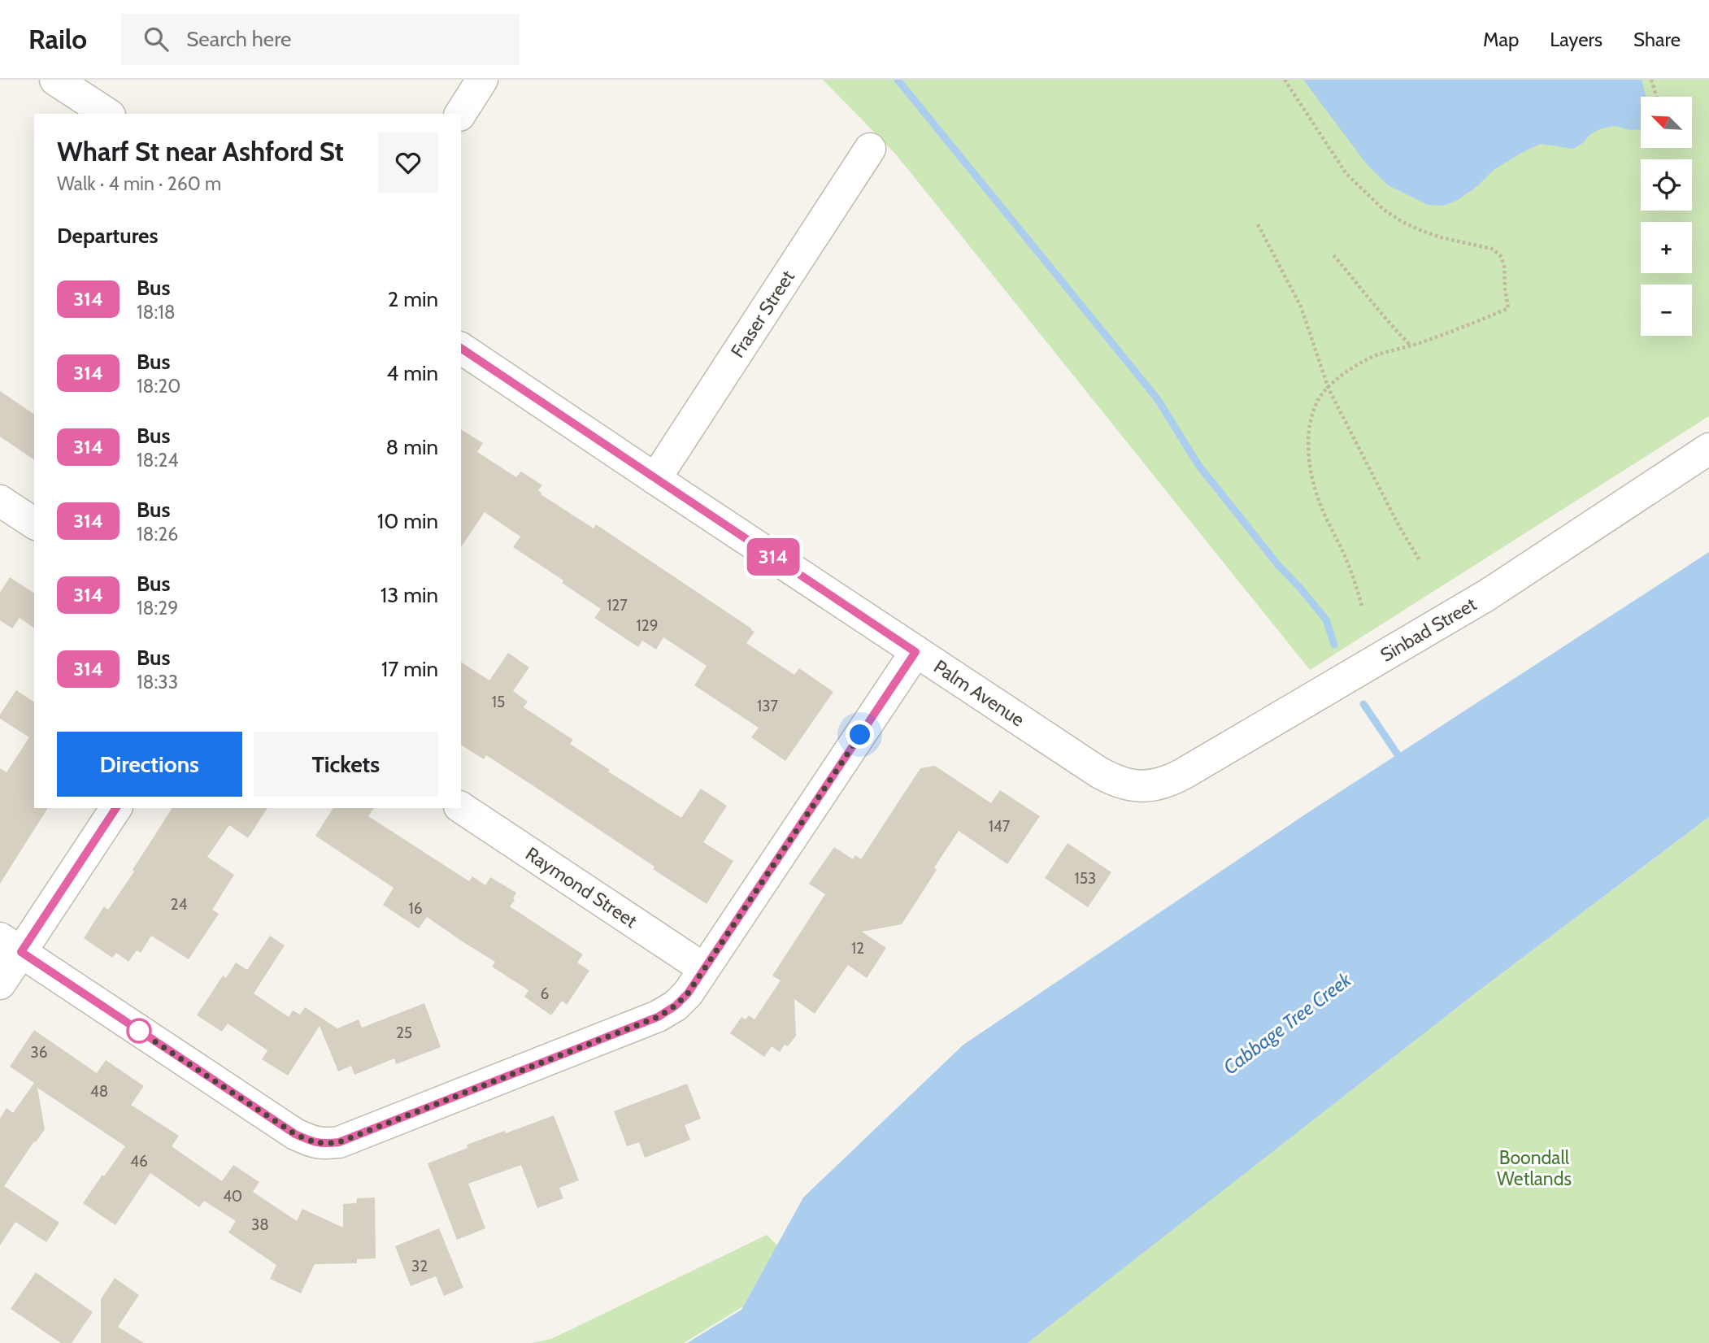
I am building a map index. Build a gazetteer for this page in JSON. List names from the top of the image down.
{
  "streets": {
    "street": [
      "Fraser Street",
      "Sinbad Street",
      "Palm Avenue",
      "Raymond Street"
    ]
  },
  "crossings": [
    ["Fraser Street", "Palm Avenue"],
    ["Sinbad Street", "Palm Avenue"]
  ],
  "water": ["Cabbage Tree Creek"],
  "parks": ["Boondall Wetlands"],
  "lines": ["bus line 314"],
  "house_numbers": [
    "127",
    "129",
    "15",
    "137",
    "147",
    "153",
    "24",
    "16",
    "12",
    "6",
    "25",
    "36",
    "48",
    "46",
    "40",
    "38",
    "32"
  ],
  "north": "top left",
  "page": {
    "header": "Railo",
    "search": "Search here",
    "nav": ["Map", "Layers", "Share"],
    "on_map": "314",
    "map_buttons": ["+", "−"],
    "heading": [
      ["Wharf St near Ashford St", "Walk · 4 min · 260 m"],
      "Departures"
    ],
    "list": [
      {
        "mark": "314",
        "name": "Bus",
        "note": "18:18",
        "value": "2 min"
      },
      {
        "mark": "314",
        "name": "Bus",
        "note": "18:20",
        "value": "4 min"
      },
      {
        "mark": "314",
        "name": "Bus",
        "note": "18:24",
        "value": "8 min"
      },
      {
        "mark": "314",
        "name": "Bus",
        "note": "18:26",
        "value": "10 min"
      },
      {
        "mark": "314",
        "name": "Bus",
        "note": "18:29",
        "value": "13 min"
      },
      {
        "mark": "314",
        "name": "Bus",
        "note": "18:33",
        "value": "17 min"
      }
    ],
    "buttons": ["Directions", "Tickets"]
  }
}
